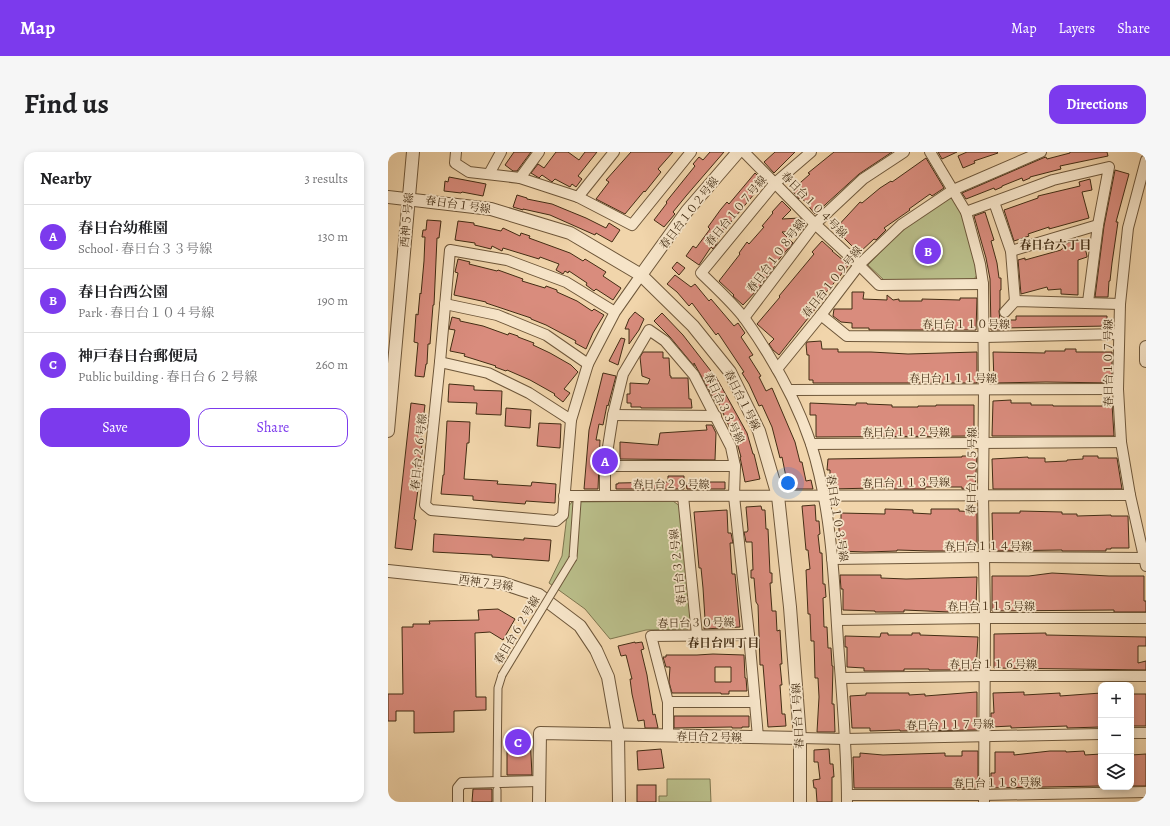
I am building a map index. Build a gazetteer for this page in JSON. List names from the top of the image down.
{
  "streets": {
    "street": [
      "春日台１号線",
      "春日台１０４号線",
      "春日台１０７号線",
      "春日台１０２号線",
      "西神５号線",
      "春日台１０８号線",
      "春日台１０９号線",
      "春日台１１０号線",
      "春日台１１１号線",
      "春日台３３号線",
      "春日台１１２号線",
      "春日台２６号線",
      "春日台１０５号線",
      "春日台１１３号線",
      "春日台２９号線",
      "春日台１０３号線",
      "春日台１１４号線",
      "春日台３２号線",
      "西神７号線",
      "春日台１１５号線",
      "春日台３０号線",
      "春日台６２号線",
      "春日台１１６号線",
      "春日台１１７号線",
      "春日台２号線",
      "春日台１１８号線"
    ]
  },
  "crossings": [
    ["春日台１号線", "春日台１０２号線"],
    ["春日台１号線", "西神５号線"],
    ["春日台１号線", "春日台２６号線"],
    ["春日台１号線", "春日台１１３号線"],
    ["春日台１号線", "春日台２９号線"],
    ["春日台１号線", "春日台１１７号線"],
    ["春日台１号線", "春日台２号線"],
    ["春日台１０４号線", "春日台１０７号線"],
    ["春日台１０４号線", "春日台１０８号線"],
    ["春日台１０４号線", "春日台１０９号線"],
    ["春日台１０４号線", "春日台１０５号線"],
    ["春日台１０７号線", "春日台１１０号線"],
    ["春日台１０７号線", "春日台１１１号線"],
    ["春日台１０７号線", "春日台１１２号線"],
    ["春日台１０７号線", "春日台１１３号線"],
    ["春日台１０７号線", "春日台１０３号線"],
    ["春日台１０７号線", "春日台１１４号線"],
    ["春日台１０２号線", "春日台２６号線"],
    ["春日台１０８号線", "春日台１０３号線"],
    ["春日台１０９号線", "春日台１１０号線"],
    ["春日台１０９号線", "春日台１０５号線"],
    ["春日台１０９号線", "春日台１０３号線"],
    ["春日台１１０号線", "春日台１０５号線"],
    ["春日台１１１号線", "春日台１０５号線"],
    ["春日台１１１号線", "春日台１０３号線"],
    ["春日台３３号線", "春日台２９号線"],
    ["春日台３３号線", "春日台３０号線"],
    ["春日台３３号線", "春日台２号線"],
    ["春日台１１２号線", "春日台１０５号線"],
    ["春日台１１２号線", "春日台１０３号線"],
    ["春日台２６号線", "春日台２９号線"],
    ["春日台１０５号線", "春日台１１３号線"],
    ["春日台１０５号線", "春日台１１４号線"],
    ["春日台１０５号線", "春日台１１５号線"],
    ["春日台１０５号線", "春日台１１６号線"],
    ["春日台１０５号線", "春日台１１７号線"],
    ["春日台１０５号線", "春日台１１８号線"],
    ["春日台１１３号線", "春日台２９号線"],
    ["春日台１１３号線", "春日台１０３号線"],
    ["春日台２９号線", "春日台３２号線"],
    ["春日台１０３号線", "春日台１１４号線"],
    ["春日台１０３号線", "春日台１１５号線"],
    ["春日台１０３号線", "春日台１１６号線"],
    ["春日台１０３号線", "春日台１１７号線"],
    ["春日台１０３号線", "春日台１１８号線"],
    ["春日台３２号線", "春日台３０号線"],
    ["西神７号線", "春日台２号線"],
    ["春日台３０号線", "春日台２号線"],
    ["春日台１１７号線", "春日台２号線"]
  ],
  "districts": ["春日台六丁目", "春日台四丁目"],
  "page": {
    "header": "Map",
    "nav": ["Map", "Layers", "Share"],
    "title": "Find us",
    "buttons": [
      "Directions",
      ["Save", "Share"]
    ],
    "heading": ["Nearby", "3 results"],
    "list": [
      {
        "mark": "A",
        "name": "春日台幼稚園",
        "note": "School · 春日台３３号線",
        "value": "130 m"
      },
      {
        "mark": "B",
        "name": "春日台西公園",
        "note": "Park · 春日台１０４号線",
        "value": "190 m"
      },
      {
        "mark": "C",
        "name": "神戸春日台郵便局",
        "note": "Public building · 春日台６２号線",
        "value": "260 m"
      }
    ],
    "pins": ["B", "A", "C"],
    "map_buttons": ["+", "−"]
  }
}
